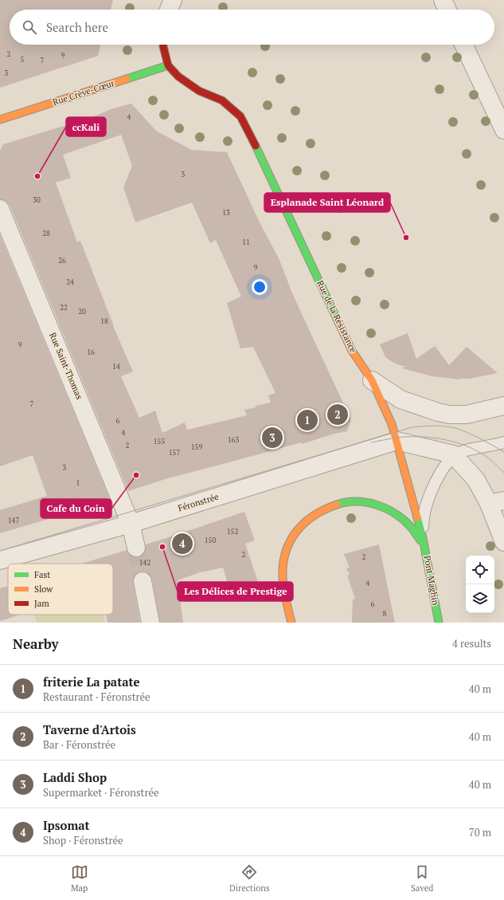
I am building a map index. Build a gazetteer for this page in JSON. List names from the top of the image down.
{
  "streets": {
    "street": [
      "Rue Crève-Cœur",
      "Rue de la Résistance",
      "Rue Saint-Thomas",
      "Féronstrée",
      "Pont Maghin"
    ]
  },
  "crossings": [
    ["Rue Crève-Cœur", "Rue de la Résistance"],
    ["Rue de la Résistance", "Féronstrée"],
    ["Rue de la Résistance", "Pont Maghin"],
    ["Rue Saint-Thomas", "Féronstrée"]
  ],
  "places": [
    "ccKali",
    "Esplanade Saint Léonard",
    "Cafe du Coin",
    "Les Délices de Prestige"
  ],
  "house_numbers": [
    "2",
    "9",
    "5",
    "7",
    "3",
    "4",
    "3",
    "30",
    "13",
    "28",
    "11",
    "26",
    "9",
    "24",
    "22",
    "20",
    "18",
    "9",
    "16",
    "14",
    "7",
    "6",
    "4",
    "163",
    "155",
    "2",
    "159",
    "157",
    "3",
    "1",
    "147",
    "152",
    "150",
    "2",
    "2",
    "142",
    "4",
    "6",
    "8"
  ],
  "legend": ["Fast", "Slow", "Jam"],
  "page": {
    "search": "Search here",
    "pins": [
      "2",
      "1",
      "3",
      "4"
    ],
    "heading": ["Nearby", "4 results"],
    "list": [
      {
        "mark": "1",
        "name": "friterie La patate",
        "note": "Restaurant · Féronstrée",
        "value": "40 m"
      },
      {
        "mark": "2",
        "name": "Taverne d'Artois",
        "note": "Bar · Féronstrée",
        "value": "40 m"
      },
      {
        "mark": "3",
        "name": "Laddi Shop",
        "note": "Supermarket · Féronstrée",
        "value": "40 m"
      },
      {
        "mark": "4",
        "name": "Ipsomat",
        "note": "Shop · Féronstrée",
        "value": "70 m"
      }
    ],
    "nav": ["Map", "Directions", "Saved"]
  }
}
